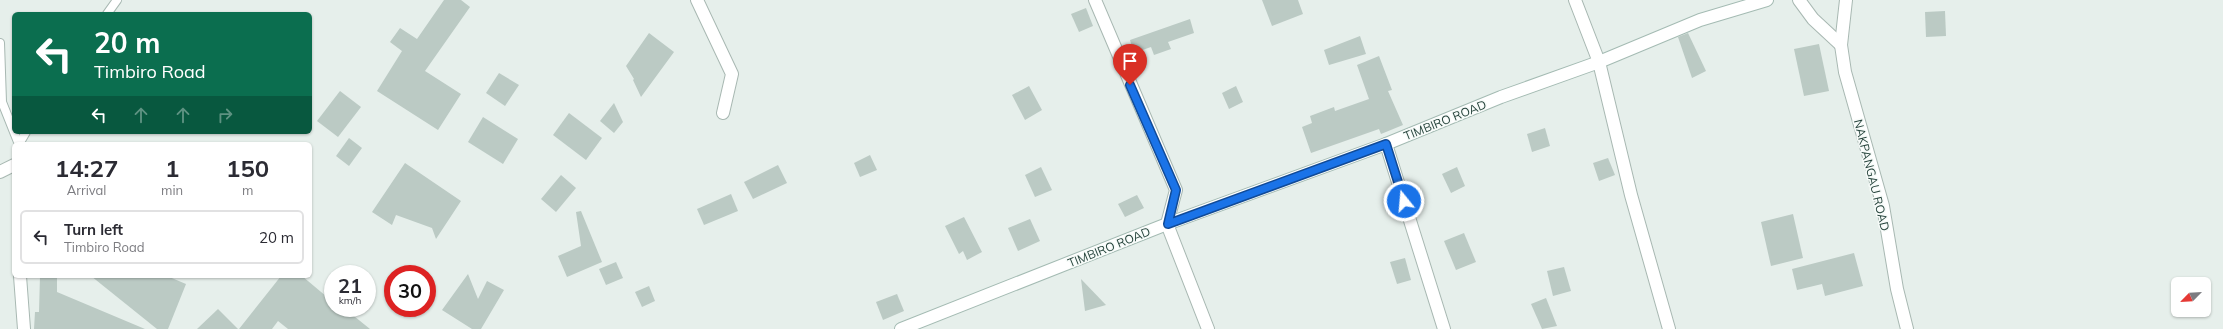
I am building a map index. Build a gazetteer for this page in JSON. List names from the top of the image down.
{
  "streets": {
    "street": ["TIMBIRO ROAD", "NAKPANGAU ROAD"]
  },
  "north": "bottom left",
  "page": {
    "turn": ["20 m", "Timbiro Road"],
    "eta": [
      "14:27",
      "Arrival",
      "1",
      "min",
      "150",
      "m"
    ],
    "list": [
      {
        "name": "Turn left",
        "note": "Timbiro Road",
        "value": "20 m"
      }
    ],
    "speed": "21 km/h",
    "limit": "30"
  }
}
